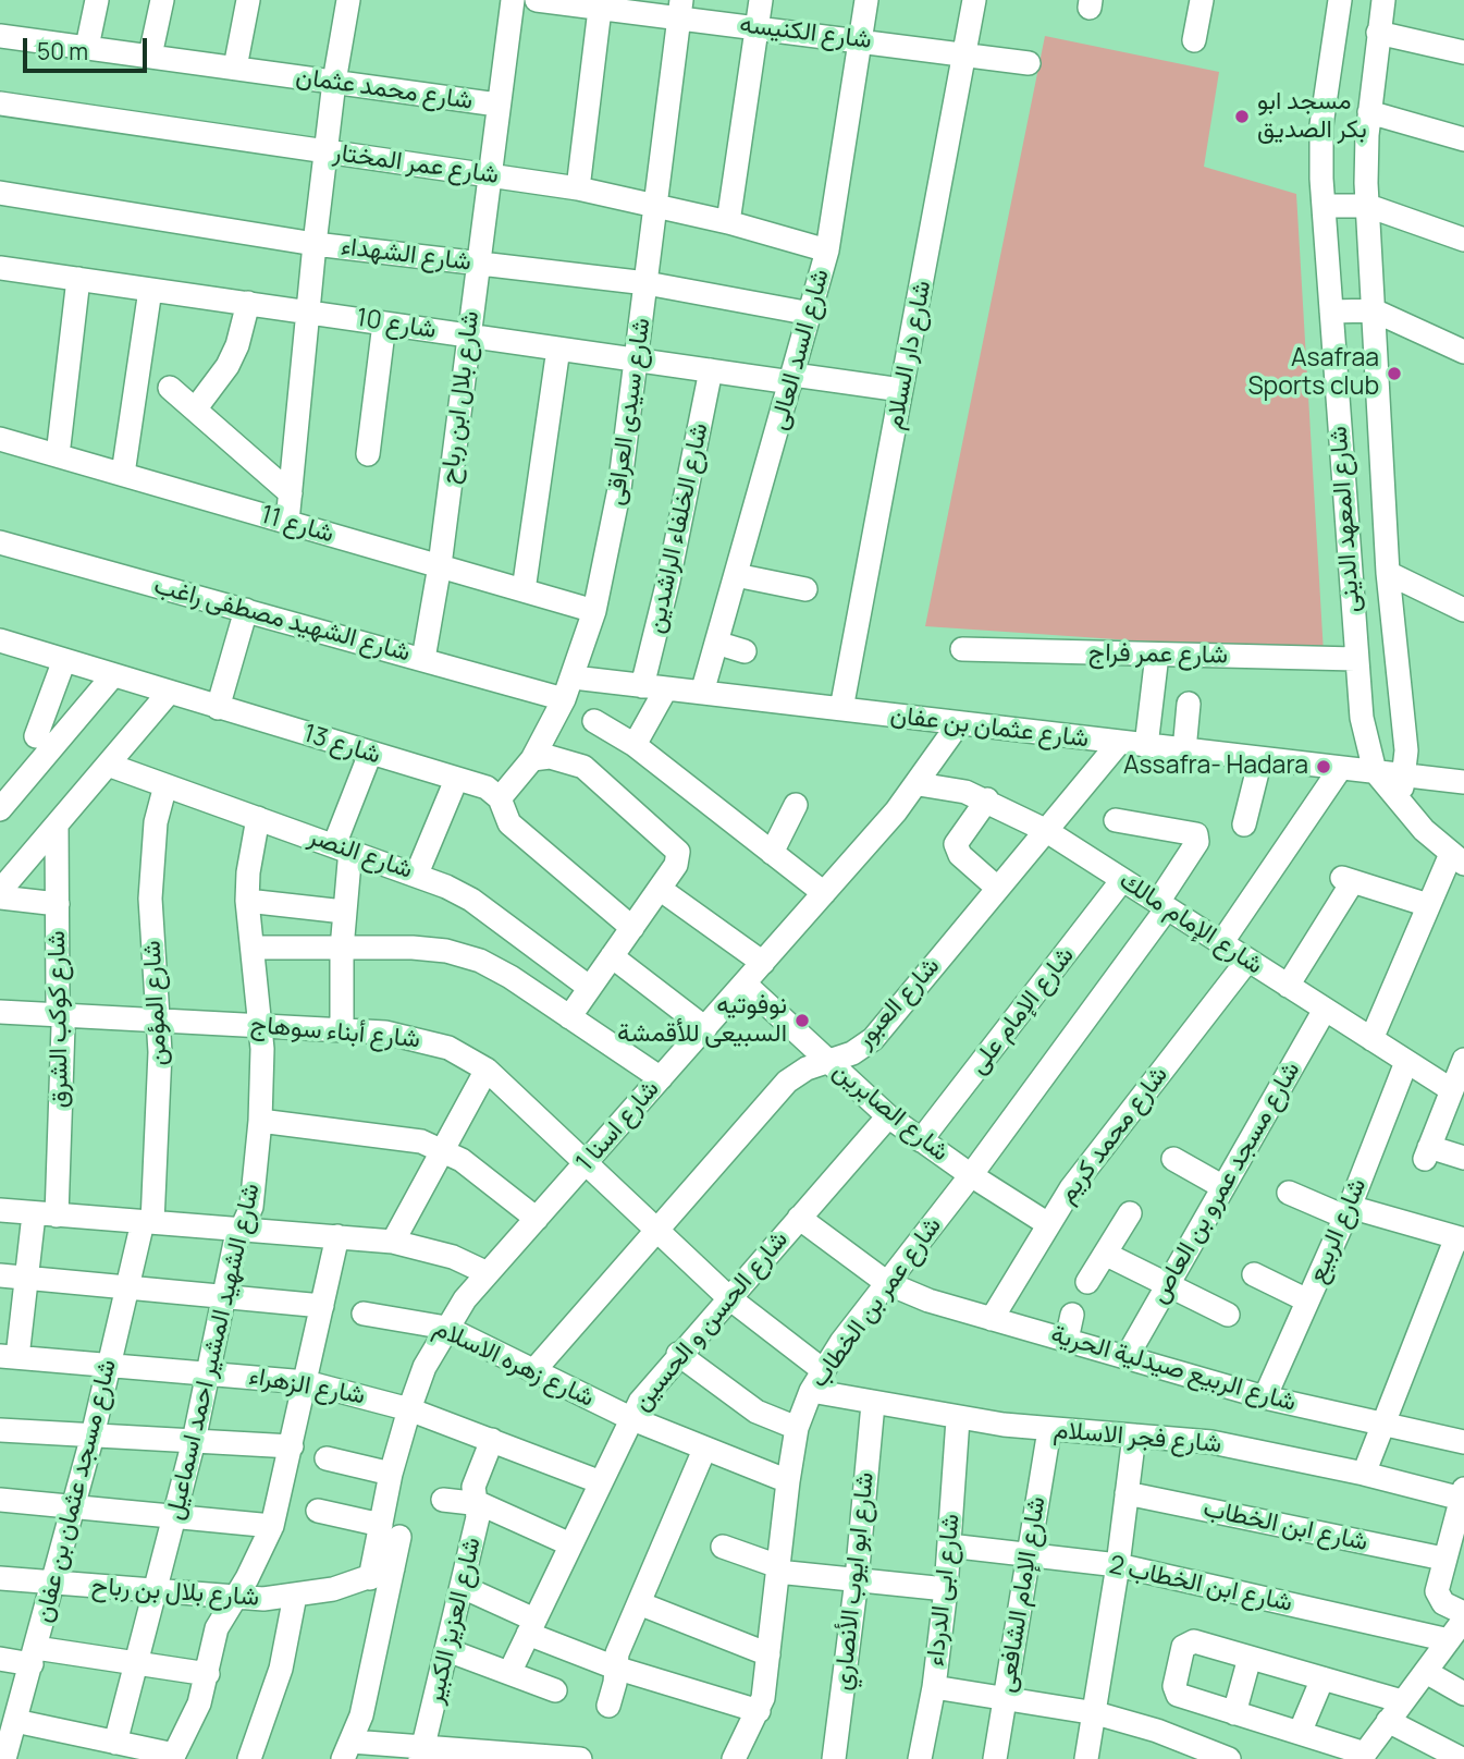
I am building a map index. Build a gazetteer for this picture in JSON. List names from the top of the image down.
{
  "streets": {
    "street": [
      "شارع الكنيسه",
      "شارع محمد عثمان",
      "شارع عمر المختار",
      "شارع الشهداء",
      "شارع 10",
      "شارع السد العالى",
      "شارع دار السلام",
      "شارع بلال ابن رباح",
      "شارع سيدى العراقى",
      "شارع المعهد الدينى",
      "شارع 11",
      "شارع الخلفاء الراشدين",
      "شارع الشهيد مصطفى راغب",
      "شارع عمر فراج",
      "شارع عثمان بن عفان",
      "شارع 13",
      "شارع النصر",
      "شارع الإمام مالك",
      "شارع المؤمن",
      "شارع العبور",
      "شارع الإمام على",
      "شارع كوكب الشرق",
      "شارع أبناء سوهاج",
      "شارع الصابرين",
      "شارع اسنا 1",
      "شارع محمد كريم",
      "شارع مسجد عمرو بن العاص",
      "شارع الربيع",
      "شارع عمر بن الخطاب",
      "شارع الحسن و الحسين",
      "شارع الشهيد المشير احمد اسماعيل",
      "شارع زهره الاسلام",
      "شارع الربيع صيدلية الحرية",
      "شارع الزهراء",
      "شارع فجر الاسلام",
      "شارع مسجد عثمان بن عفان",
      "شارع ابن الخطاب",
      "شارع ابو ايوب الأنصاري",
      "شارع ابن الخطاب 2",
      "شارع ابى الدرداء",
      "شارع بلال بن رباح",
      "شارع الإمام الشافعى",
      "شارع العزيز الكبير"
    ]
  },
  "crossings": [
    ["شارع الكنيسه", "شارع السد العالى"],
    ["شارع الكنيسه", "شارع دار السلام"],
    ["شارع الكنيسه", "شارع سيدى العراقى"],
    ["شارع محمد عثمان", "شارع بلال ابن رباح"],
    ["شارع عمر المختار", "شارع السد العالى"],
    ["شارع عمر المختار", "شارع بلال ابن رباح"],
    ["شارع عمر المختار", "شارع سيدى العراقى"],
    ["شارع الشهداء", "شارع السد العالى"],
    ["شارع الشهداء", "شارع بلال ابن رباح"],
    ["شارع الشهداء", "شارع سيدى العراقى"],
    ["شارع 10", "شارع السد العالى"],
    ["شارع 10", "شارع دار السلام"],
    ["شارع 10", "شارع بلال ابن رباح"],
    ["شارع 10", "شارع سيدى العراقى"],
    ["شارع 10", "شارع الخلفاء الراشدين"],
    ["شارع السد العالى", "شارع عثمان بن عفان"],
    ["شارع دار السلام", "شارع عثمان بن عفان"],
    ["شارع بلال ابن رباح", "شارع 11"],
    ["شارع بلال ابن رباح", "شارع الشهيد مصطفى راغب"],
    ["شارع سيدى العراقى", "شارع 11"],
    ["شارع سيدى العراقى", "شارع الشهيد مصطفى راغب"],
    ["شارع سيدى العراقى", "شارع عثمان بن عفان"],
    ["شارع سيدى العراقى", "شارع 13"],
    ["شارع المعهد الدينى", "شارع عمر فراج"],
    ["شارع المعهد الدينى", "شارع عثمان بن عفان"],
    ["شارع الخلفاء الراشدين", "شارع عثمان بن عفان"],
    ["شارع الشهيد مصطفى راغب", "شارع عثمان بن عفان"],
    ["شارع عثمان بن عفان", "شارع العبور"],
    ["شارع عثمان بن عفان", "شارع اسنا 1"],
    ["شارع النصر", "شارع المؤمن"],
    ["شارع النصر", "شارع الشهيد المشير احمد اسماعيل"],
    ["شارع الإمام مالك", "شارع العبور"],
    ["شارع الإمام مالك", "شارع الإمام على"],
    ["شارع الإمام مالك", "شارع اسنا 1"],
    ["شارع الإمام مالك", "شارع محمد كريم"],
    ["شارع الإمام مالك", "شارع مسجد عمرو بن العاص"],
    ["شارع الإمام مالك", "شارع الربيع"],
    ["شارع الإمام مالك", "شارع عمر بن الخطاب"],
    ["شارع المؤمن", "شارع أبناء سوهاج"],
    ["شارع المؤمن", "شارع مسجد عثمان بن عفان"],
    ["شارع العبور", "شارع أبناء سوهاج"],
    ["شارع العبور", "شارع الصابرين"],
    ["شارع العبور", "شارع زهره الاسلام"],
    ["شارع الإمام على", "شارع الصابرين"],
    ["شارع كوكب الشرق", "شارع أبناء سوهاج"],
    ["شارع أبناء سوهاج", "شارع اسنا 1"],
    ["شارع أبناء سوهاج", "شارع عمر بن الخطاب"],
    ["شارع أبناء سوهاج", "شارع الحسن و الحسين"],
    ["شارع أبناء سوهاج", "شارع الشهيد المشير احمد اسماعيل"],
    ["شارع الصابرين", "شارع اسنا 1"],
    ["شارع الصابرين", "شارع محمد كريم"],
    ["شارع الصابرين", "شارع عمر بن الخطاب"],
    ["شارع الصابرين", "شارع الحسن و الحسين"],
    ["شارع اسنا 1", "شارع زهره الاسلام"],
    ["شارع اسنا 1", "شارع الزهراء"],
    ["شارع اسنا 1", "شارع بلال بن رباح"],
    ["شارع محمد كريم", "شارع الربيع صيدلية الحرية"],
    ["شارع مسجد عمرو بن العاص", "شارع الربيع صيدلية الحرية"],
    ["شارع الربيع", "شارع الربيع صيدلية الحرية"],
    ["شارع عمر بن الخطاب", "شارع زهره الاسلام"],
    ["شارع عمر بن الخطاب", "شارع الربيع صيدلية الحرية"],
    ["شارع عمر بن الخطاب", "شارع فجر الاسلام"],
    ["شارع الحسن و الحسين", "شارع زهره الاسلام"],
    ["شارع الحسن و الحسين", "شارع الربيع صيدلية الحرية"],
    ["شارع الحسن و الحسين", "شارع الزهراء"],
    ["شارع الشهيد المشير احمد اسماعيل", "شارع الزهراء"],
    ["شارع الشهيد المشير احمد اسماعيل", "شارع بلال بن رباح"],
    ["شارع الزهراء", "شارع مسجد عثمان بن عفان"],
    ["شارع الزهراء", "شارع العزيز الكبير"],
    ["شارع فجر الاسلام", "شارع ابو ايوب الأنصاري"],
    ["شارع فجر الاسلام", "شارع ابى الدرداء"],
    ["شارع فجر الاسلام", "شارع الإمام الشافعى"],
    ["شارع مسجد عثمان بن عفان", "شارع بلال بن رباح"],
    ["شارع ابن الخطاب 2", "شارع ابى الدرداء"],
    ["شارع ابن الخطاب 2", "شارع الإمام الشافعى"]
  ],
  "places": [
    "مسجد ابو بكر الصديق",
    "Asafraa Sports club",
    "Assafra- Hadara",
    "نوفوتيه السبيعى للأقمشة"
  ],
  "scale_bar": "50 m"
}
